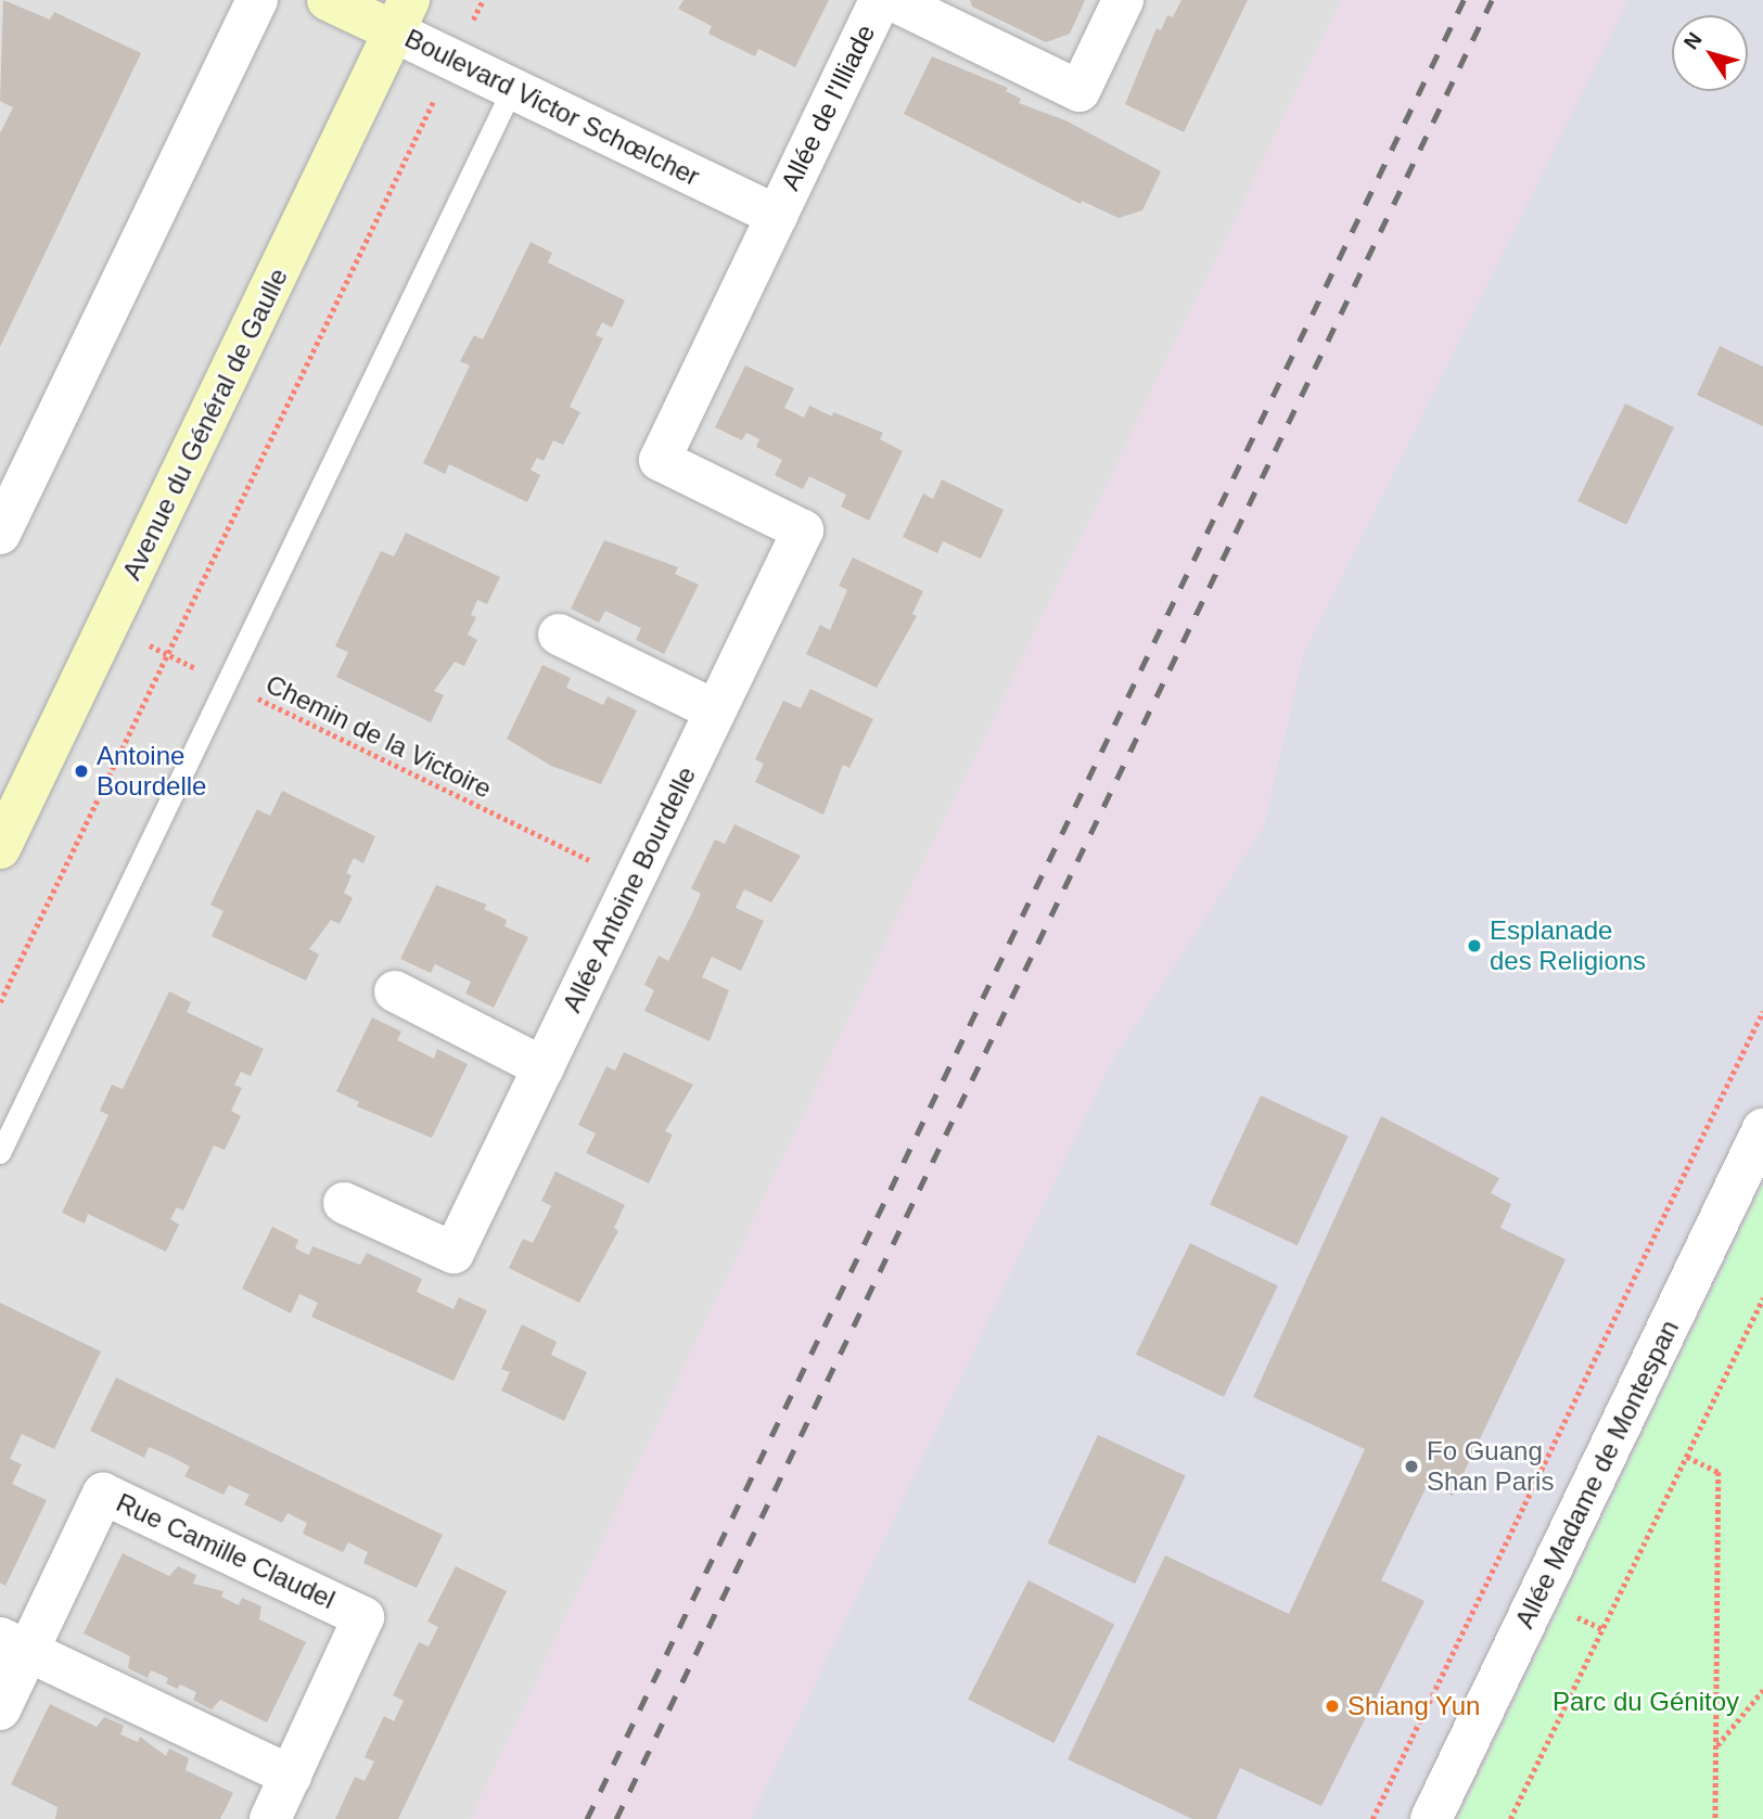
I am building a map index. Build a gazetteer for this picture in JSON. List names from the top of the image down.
{
  "streets": {
    "main road": ["Boulevard Victor Schœlcher", "Avenue du Général de Gaulle"],
    "street": [
      "Allée de l'Illiade",
      "Allée Antoine Bourdelle",
      "Allée Madame de Montespan",
      "Rue Camille Claudel"
    ],
    "path": ["Chemin de la Victoire"]
  },
  "crossings": [
    ["Boulevard Victor Schœlcher", "Allée de l'Illiade"],
    ["Boulevard Victor Schœlcher", "Avenue du Général de Gaulle"],
    ["Boulevard Victor Schœlcher", "Allée Antoine Bourdelle"],
    ["Allée de l'Illiade", "Allée Antoine Bourdelle"],
    ["Avenue du Général de Gaulle", "Chemin de la Victoire"],
    ["Chemin de la Victoire", "Allée Antoine Bourdelle"]
  ],
  "parks": ["Parc du Génitoy"],
  "places": [
    "Antoine Bourdelle",
    "Esplanade des Religions",
    "Fo Guang Shan Paris",
    "Shiang Yun"
  ],
  "north": "top left"
}
